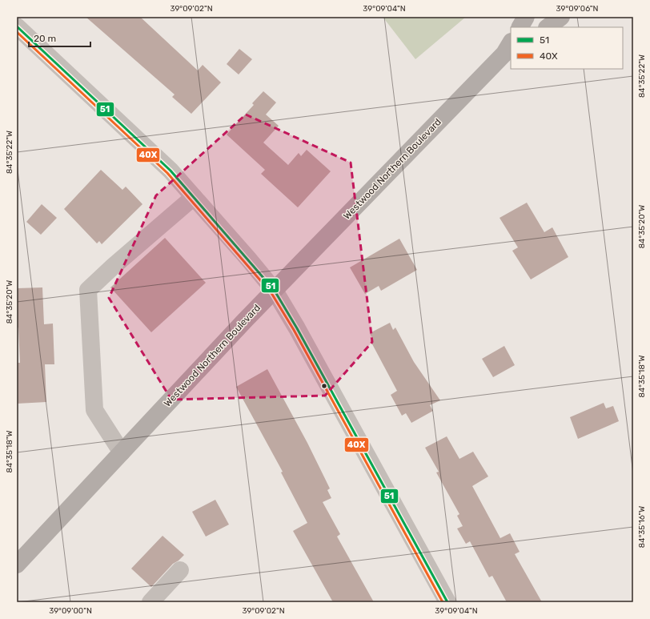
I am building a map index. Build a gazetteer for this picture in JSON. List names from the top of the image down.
{
  "streets": {
    "main road": ["Westwood Northern Boulevard"]
  },
  "lines": ["transit line 51", "transit line 40X"],
  "legend": ["51", "40X"],
  "scale_bar": "20 m",
  "coordinates": [
    "39°09'02\"N",
    "39°09'04\"N",
    "39°09'06\"N",
    "84°35'22\"W",
    "84°35'20\"W",
    "84°35'18\"W",
    "84°35'16\"W",
    "39°09'00\"N"
  ]
}
